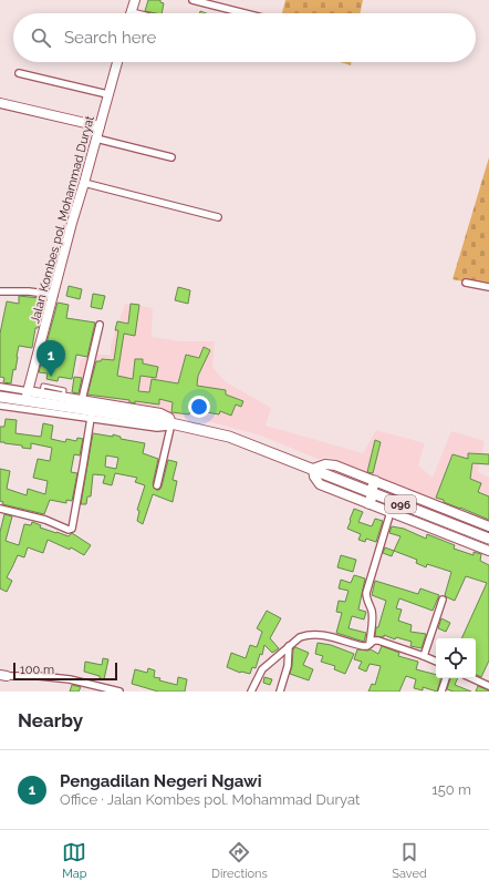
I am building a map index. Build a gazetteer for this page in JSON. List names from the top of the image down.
{
  "streets": {
    "main road": ["096"],
    "street": ["Jalan Kombes pol. Mohammad Duryat"]
  },
  "crossings": [
    ["Jalan Kombes pol. Mohammad Duryat", "096"]
  ],
  "scale_bar": "100 m",
  "page": {
    "search": "Search here",
    "pins": "1",
    "scale": "100 m",
    "heading": "Nearby",
    "list": [
      {
        "mark": "1",
        "name": "Pengadilan Negeri Ngawi",
        "note": "Office · Jalan Kombes pol. Mohammad Duryat",
        "value": "150 m"
      }
    ],
    "nav": ["Map", "Directions", "Saved"]
  }
}
